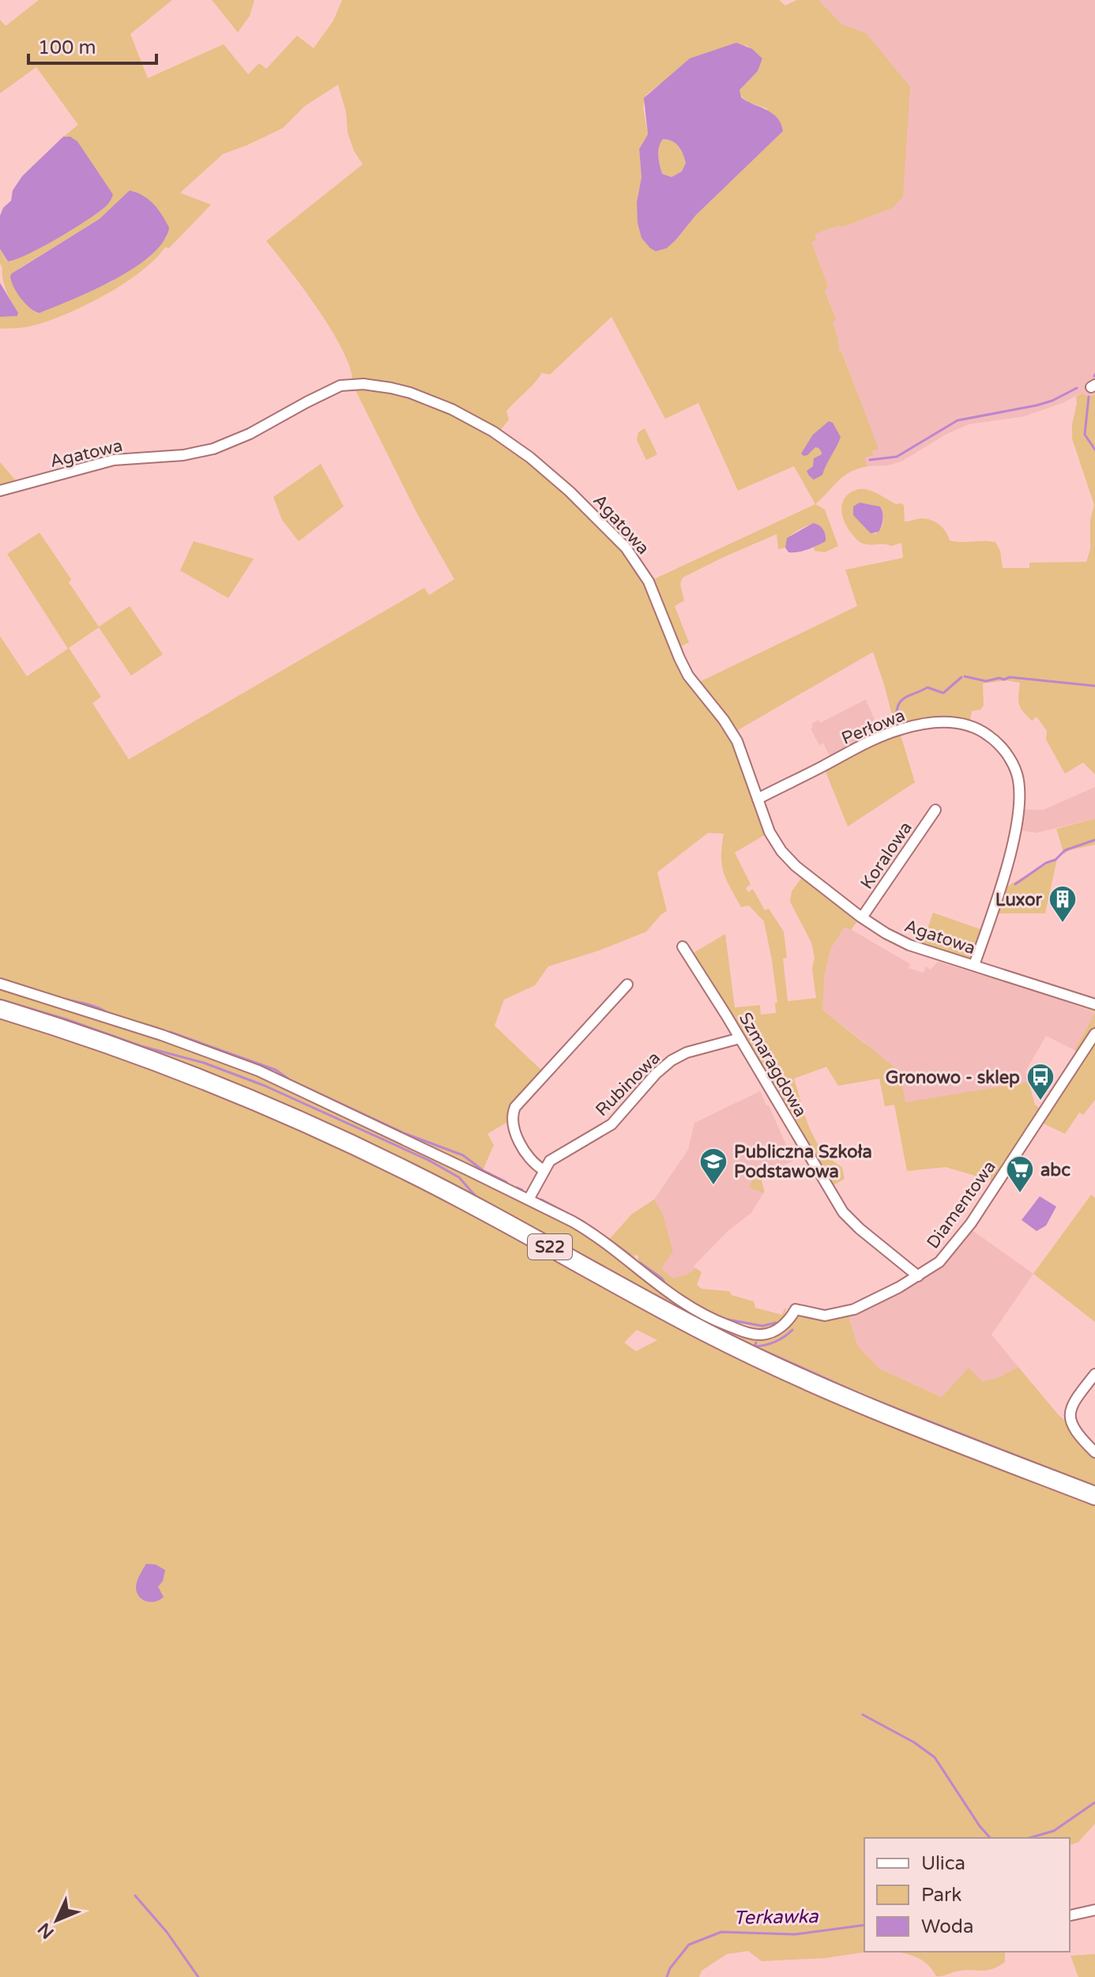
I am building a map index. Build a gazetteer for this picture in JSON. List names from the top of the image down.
{
  "streets": {
    "highway": ["S22"],
    "street": [
      "Agatowa",
      "Perłowa",
      "Koralowa",
      "Szmaragdowa",
      "Rubinowa",
      "Diamentowa"
    ]
  },
  "crossings": [
    ["Agatowa", "Perłowa"],
    ["Agatowa", "Koralowa"],
    ["Szmaragdowa", "Rubinowa"],
    ["Szmaragdowa", "Diamentowa"],
    ["Rubinowa", "Diamentowa"]
  ],
  "water": ["Terkawka"],
  "places": {
    "building": ["Luxor"],
    "bus stop": ["Gronowo - sklep"],
    "school or university": ["Publiczna Szkoła Podstawowa"],
    "supermarket": ["abc"]
  },
  "legend": ["Ulica", "Park", "Woda"],
  "scale_bar": "100 m",
  "north": "bottom left"
}
